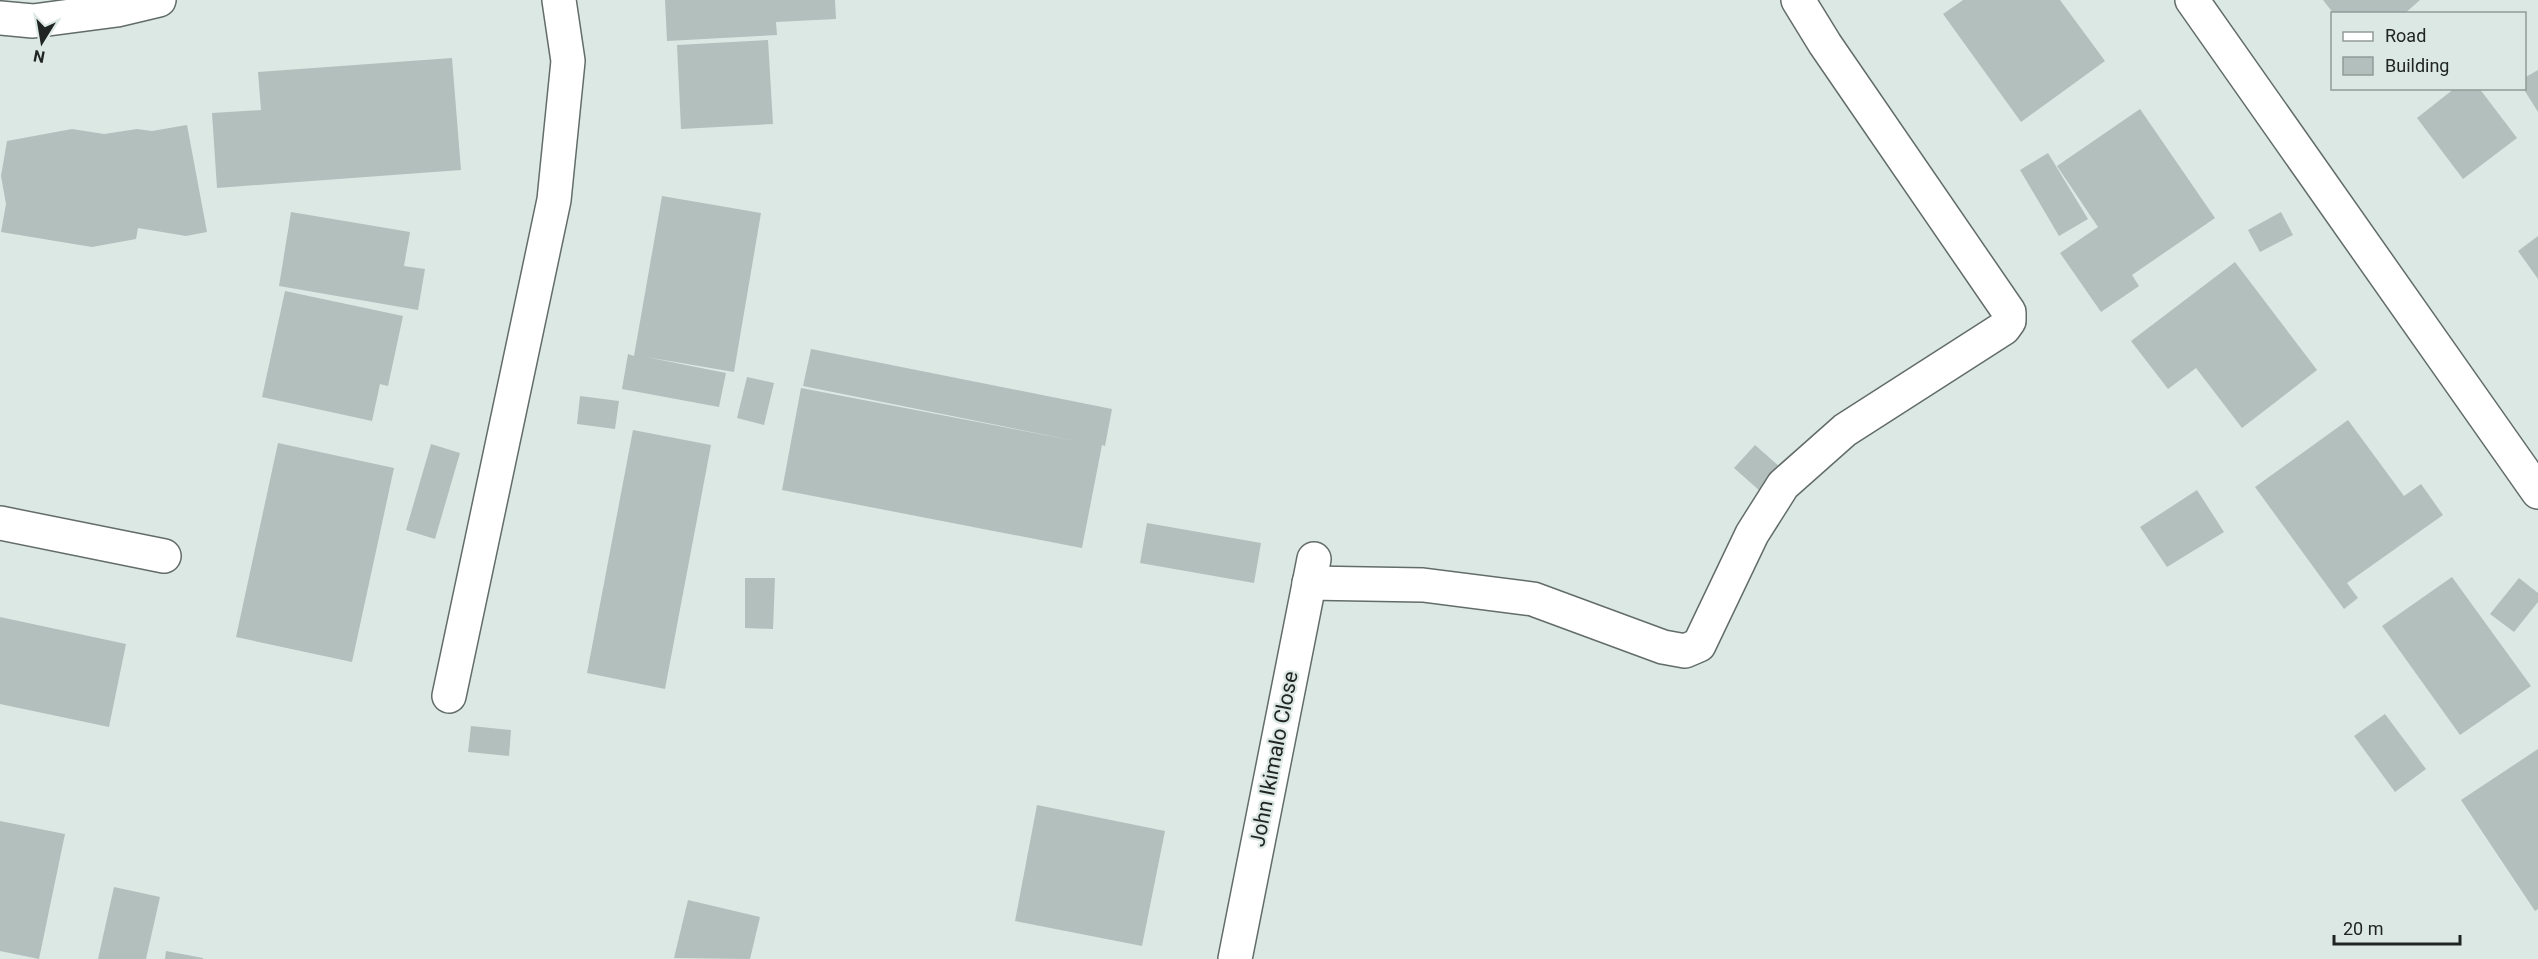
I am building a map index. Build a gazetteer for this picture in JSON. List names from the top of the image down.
{
  "streets": {
    "street": ["John Ikimalo Close"]
  },
  "legend": ["Road", "Building"],
  "scale_bar": "20 m",
  "north": "bottom"
}
